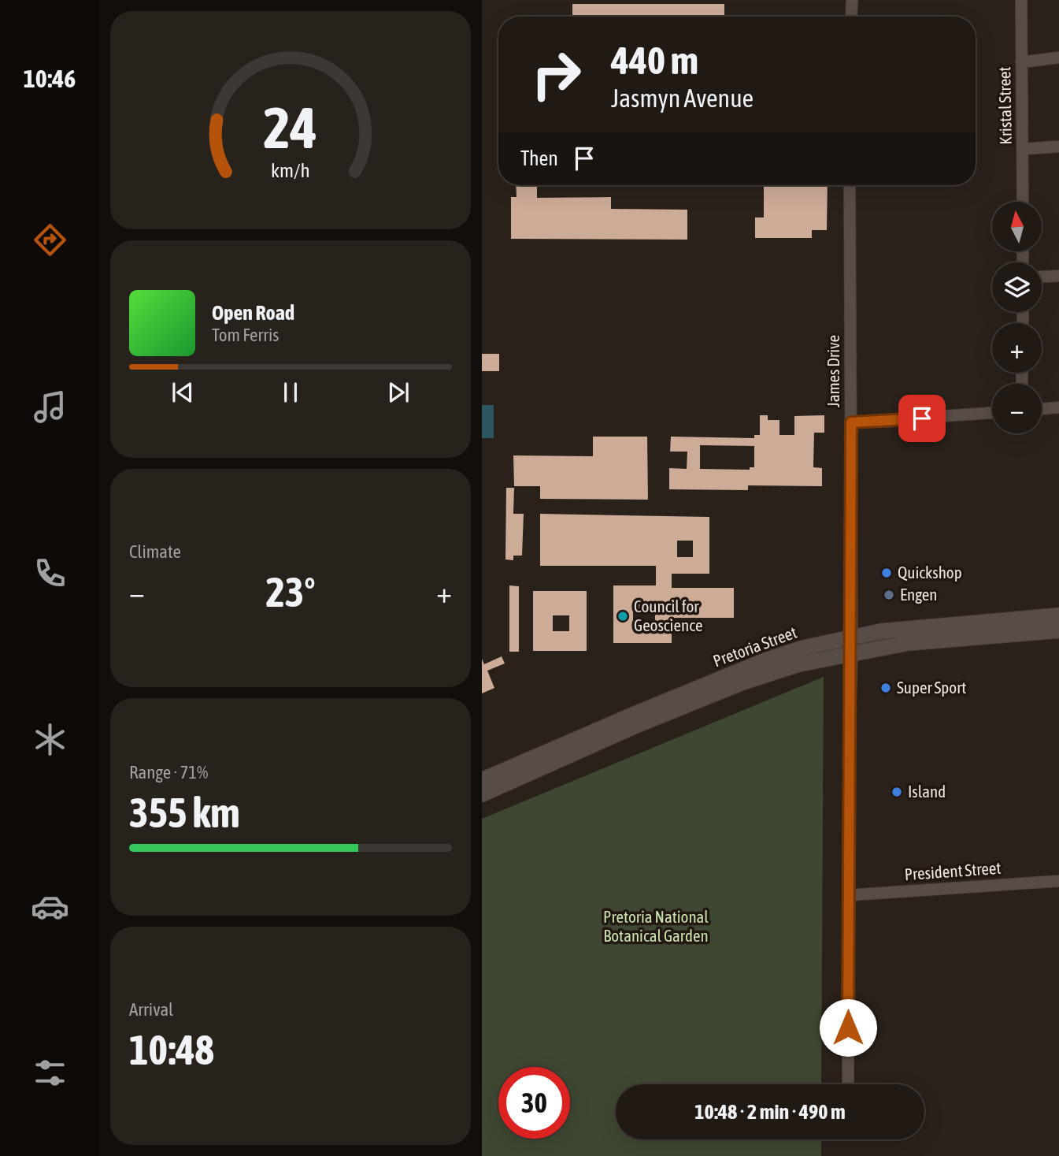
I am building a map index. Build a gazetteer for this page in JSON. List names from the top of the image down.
{
  "streets": {
    "main road": ["Pretoria Street"],
    "street": ["Kristal Street", "James Drive", "President Street"]
  },
  "crossings": [
    ["James Drive", "Pretoria Street"],
    ["James Drive", "President Street"]
  ],
  "parks": ["Pretoria National Botanical Garden"],
  "places": [
    "Quickshop",
    "Engen",
    "Council for Geoscience",
    "Super Sport",
    "Island"
  ],
  "north": "top",
  "page": {
    "tabs": "10:46",
    "turn": ["440 m", "Jasmyn Avenue"],
    "then": "Then",
    "map_buttons": ["+", "−"],
    "song": ["Open Road", "Tom Ferris"],
    "tile": [
      "Climate",
      ["Range · 71%", "355 km"],
      ["Arrival", "10:48"]
    ],
    "heat": ["−", "23°", "+"],
    "limit": "30",
    "trip": "10:48 · 2 min · 490 m",
    "gauge": ["24", "km/h"]
  }
}
